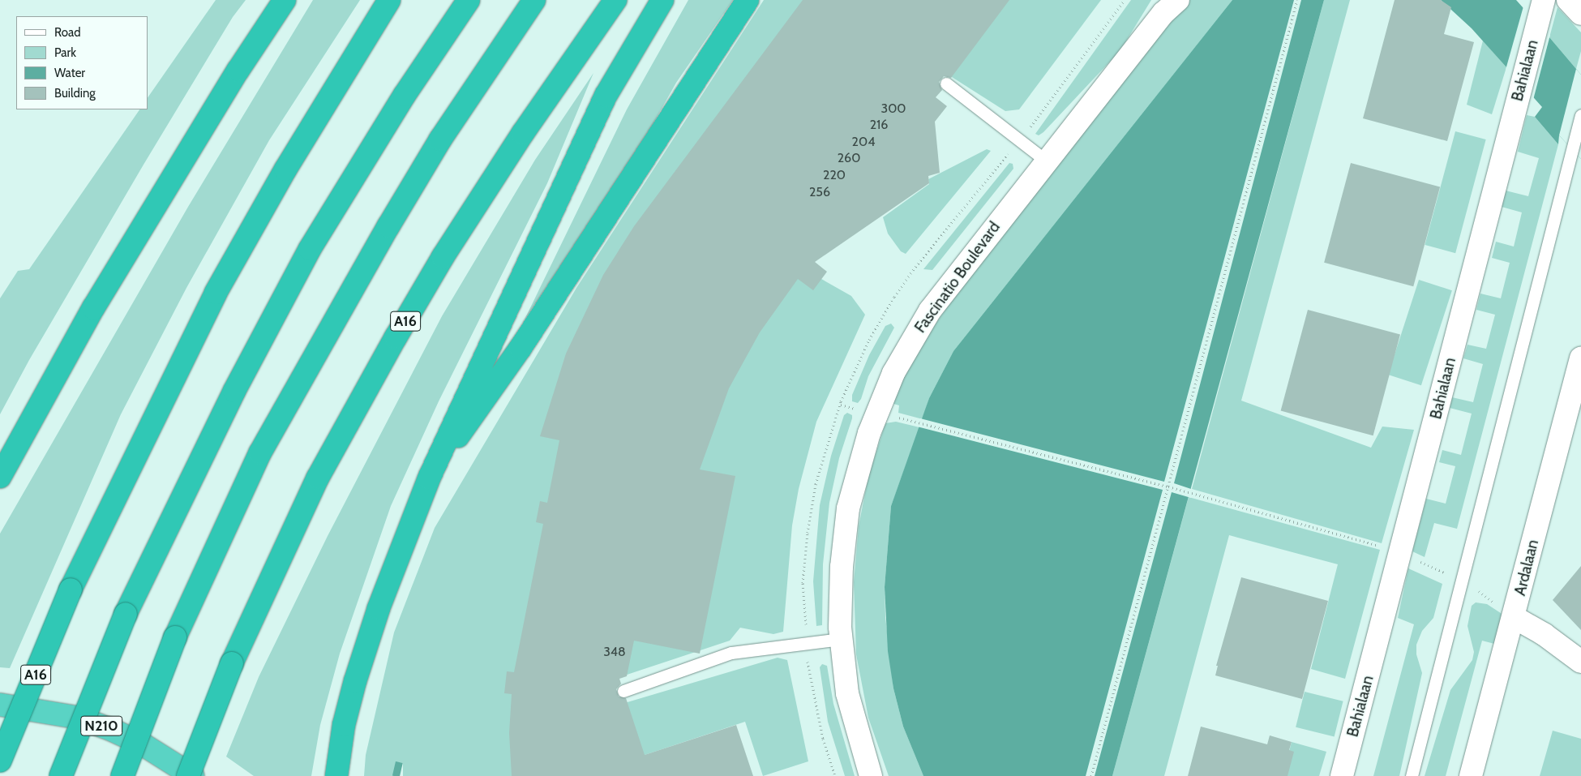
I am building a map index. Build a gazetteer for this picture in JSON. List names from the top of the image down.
{
  "streets": {
    "highway": ["A16", "N210"],
    "street": ["Bahialaan", "Fascinatio Boulevard", "Ardalaan"]
  },
  "house_numbers": [
    "300",
    "216",
    "204",
    "260",
    "220",
    "256",
    "348"
  ],
  "legend": [
    "Road",
    "Park",
    "Water",
    "Building"
  ]
}
